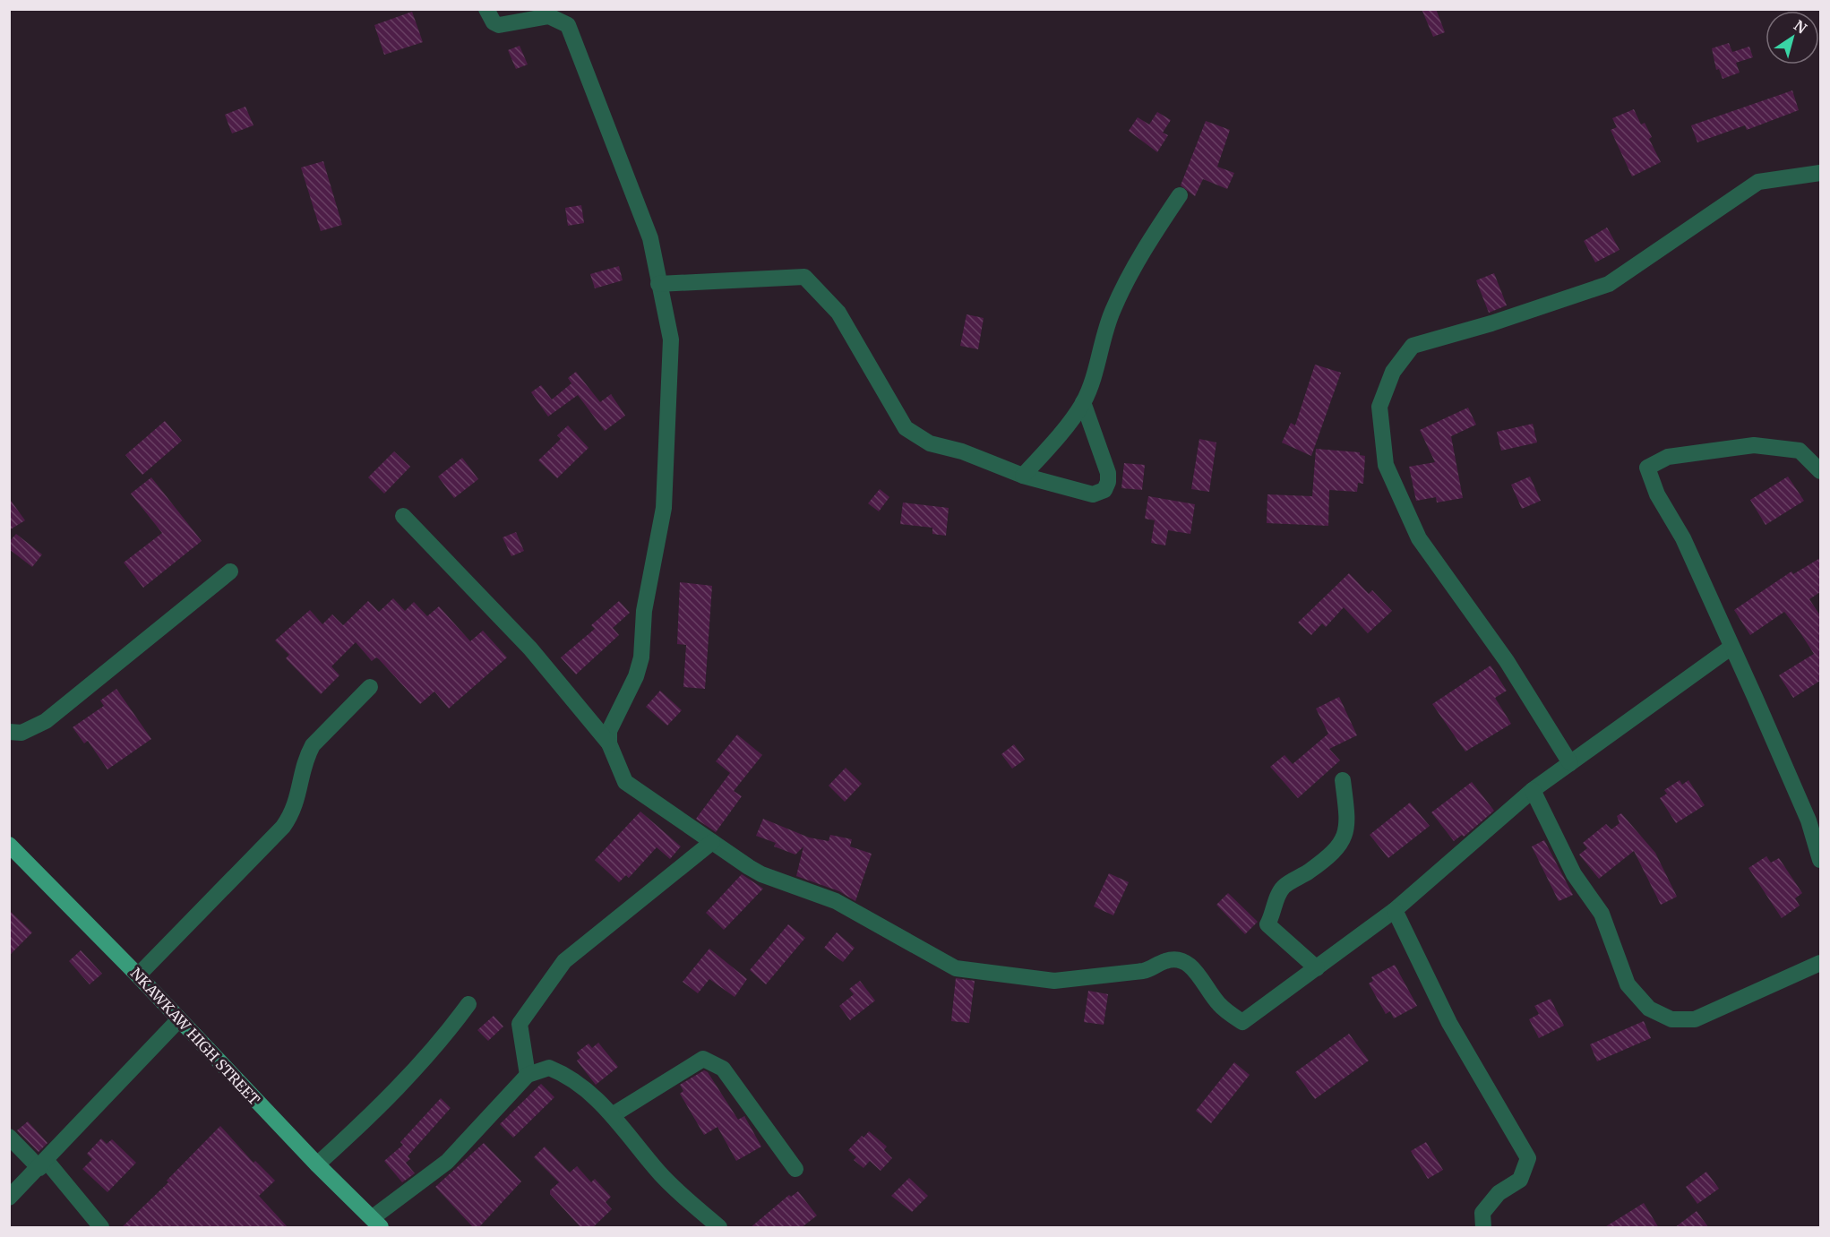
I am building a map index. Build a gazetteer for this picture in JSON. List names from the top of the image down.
{
  "streets": {
    "main road": ["NKAWKAW HIGH STREET"]
  },
  "north": "top right"
}
